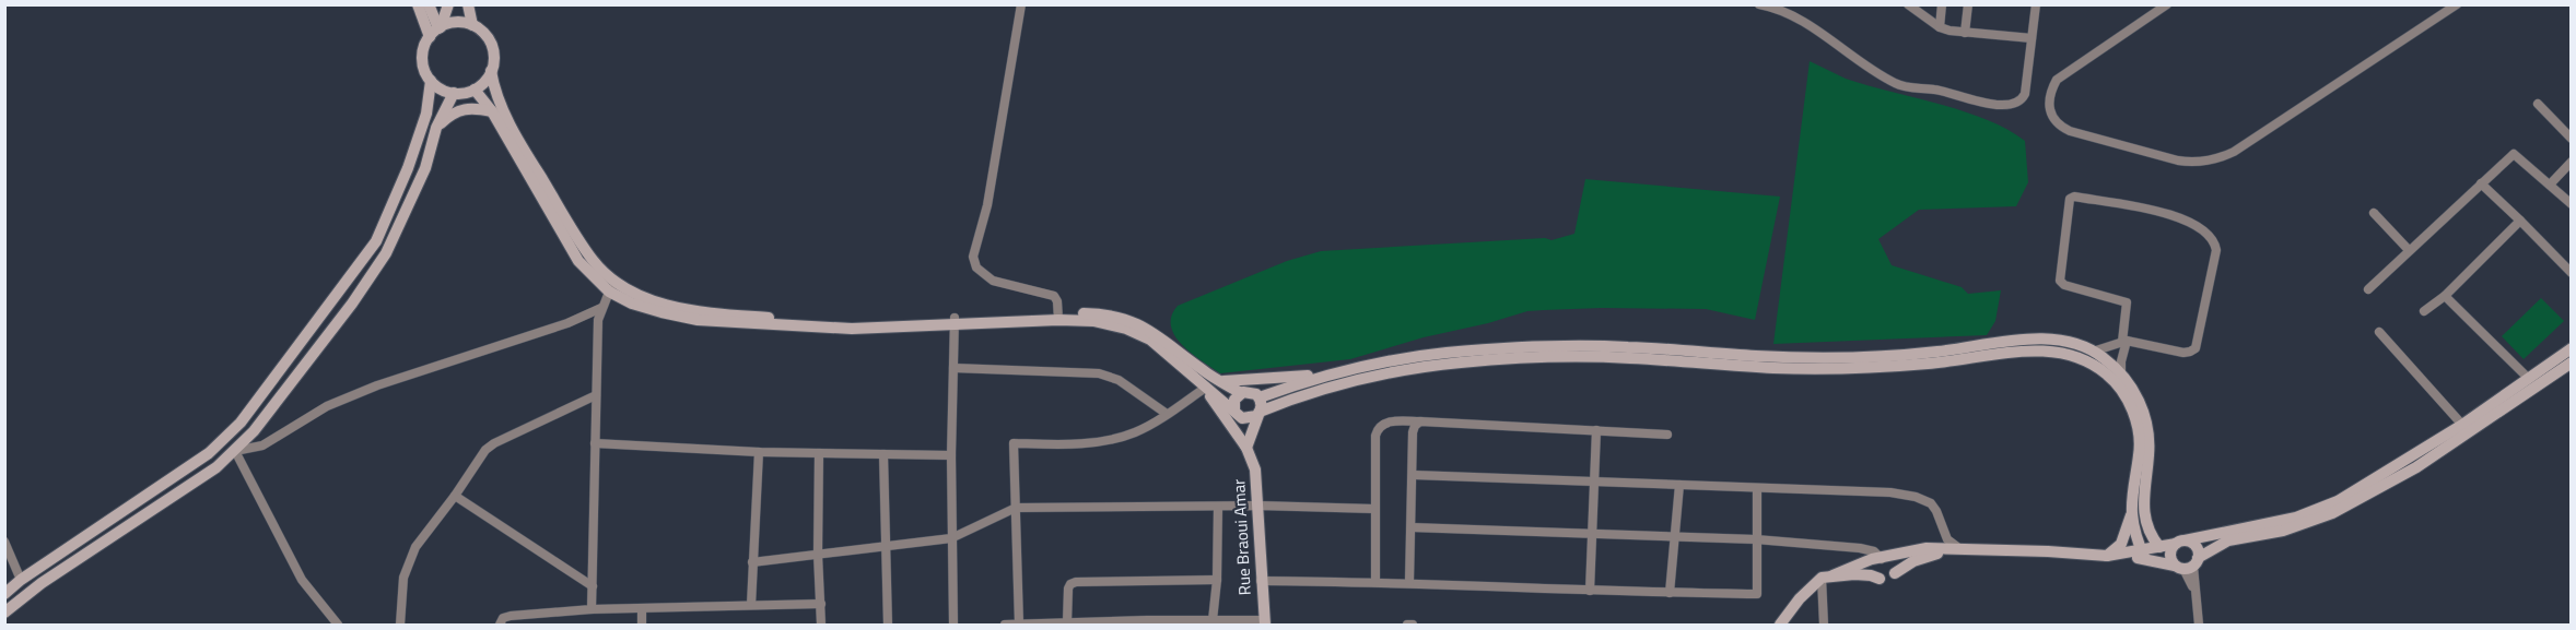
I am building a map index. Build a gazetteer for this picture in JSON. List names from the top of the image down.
{
  "streets": {
    "main road": ["Rue Braoui Amar"]
  }
}
